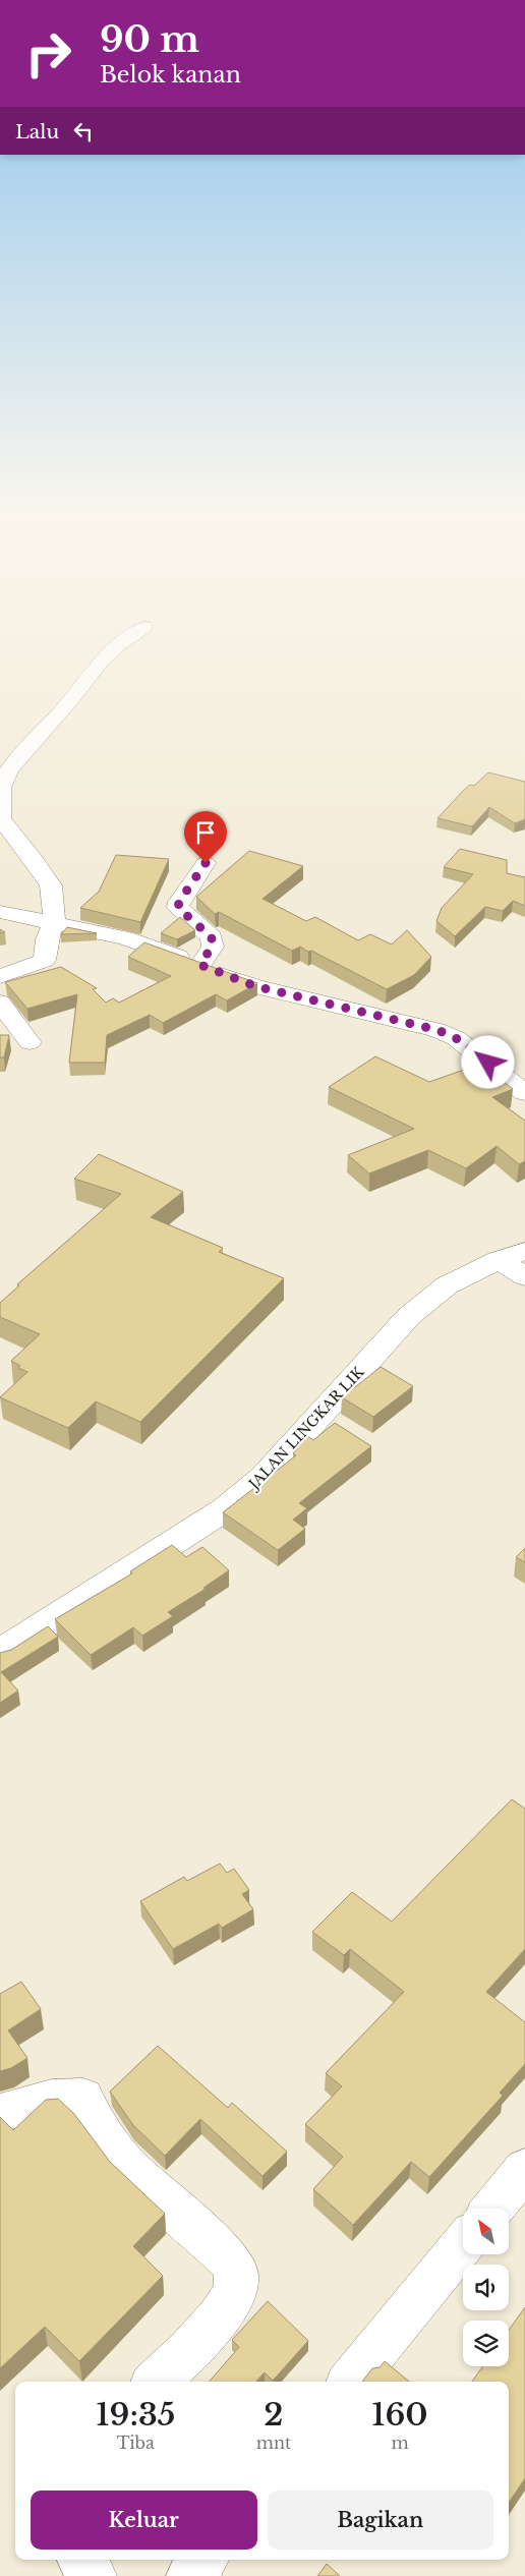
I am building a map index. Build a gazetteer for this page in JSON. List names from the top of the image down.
{
  "streets": {
    "street": ["JALAN LINGKAR LIK"]
  },
  "north": "top left",
  "page": {
    "turn": ["90 m", "Belok kanan"],
    "then": "Lalu",
    "eta": [
      "19:35",
      "Tiba",
      "2",
      "mnt",
      "160",
      "m"
    ],
    "buttons": ["Keluar", "Bagikan"]
  }
}
